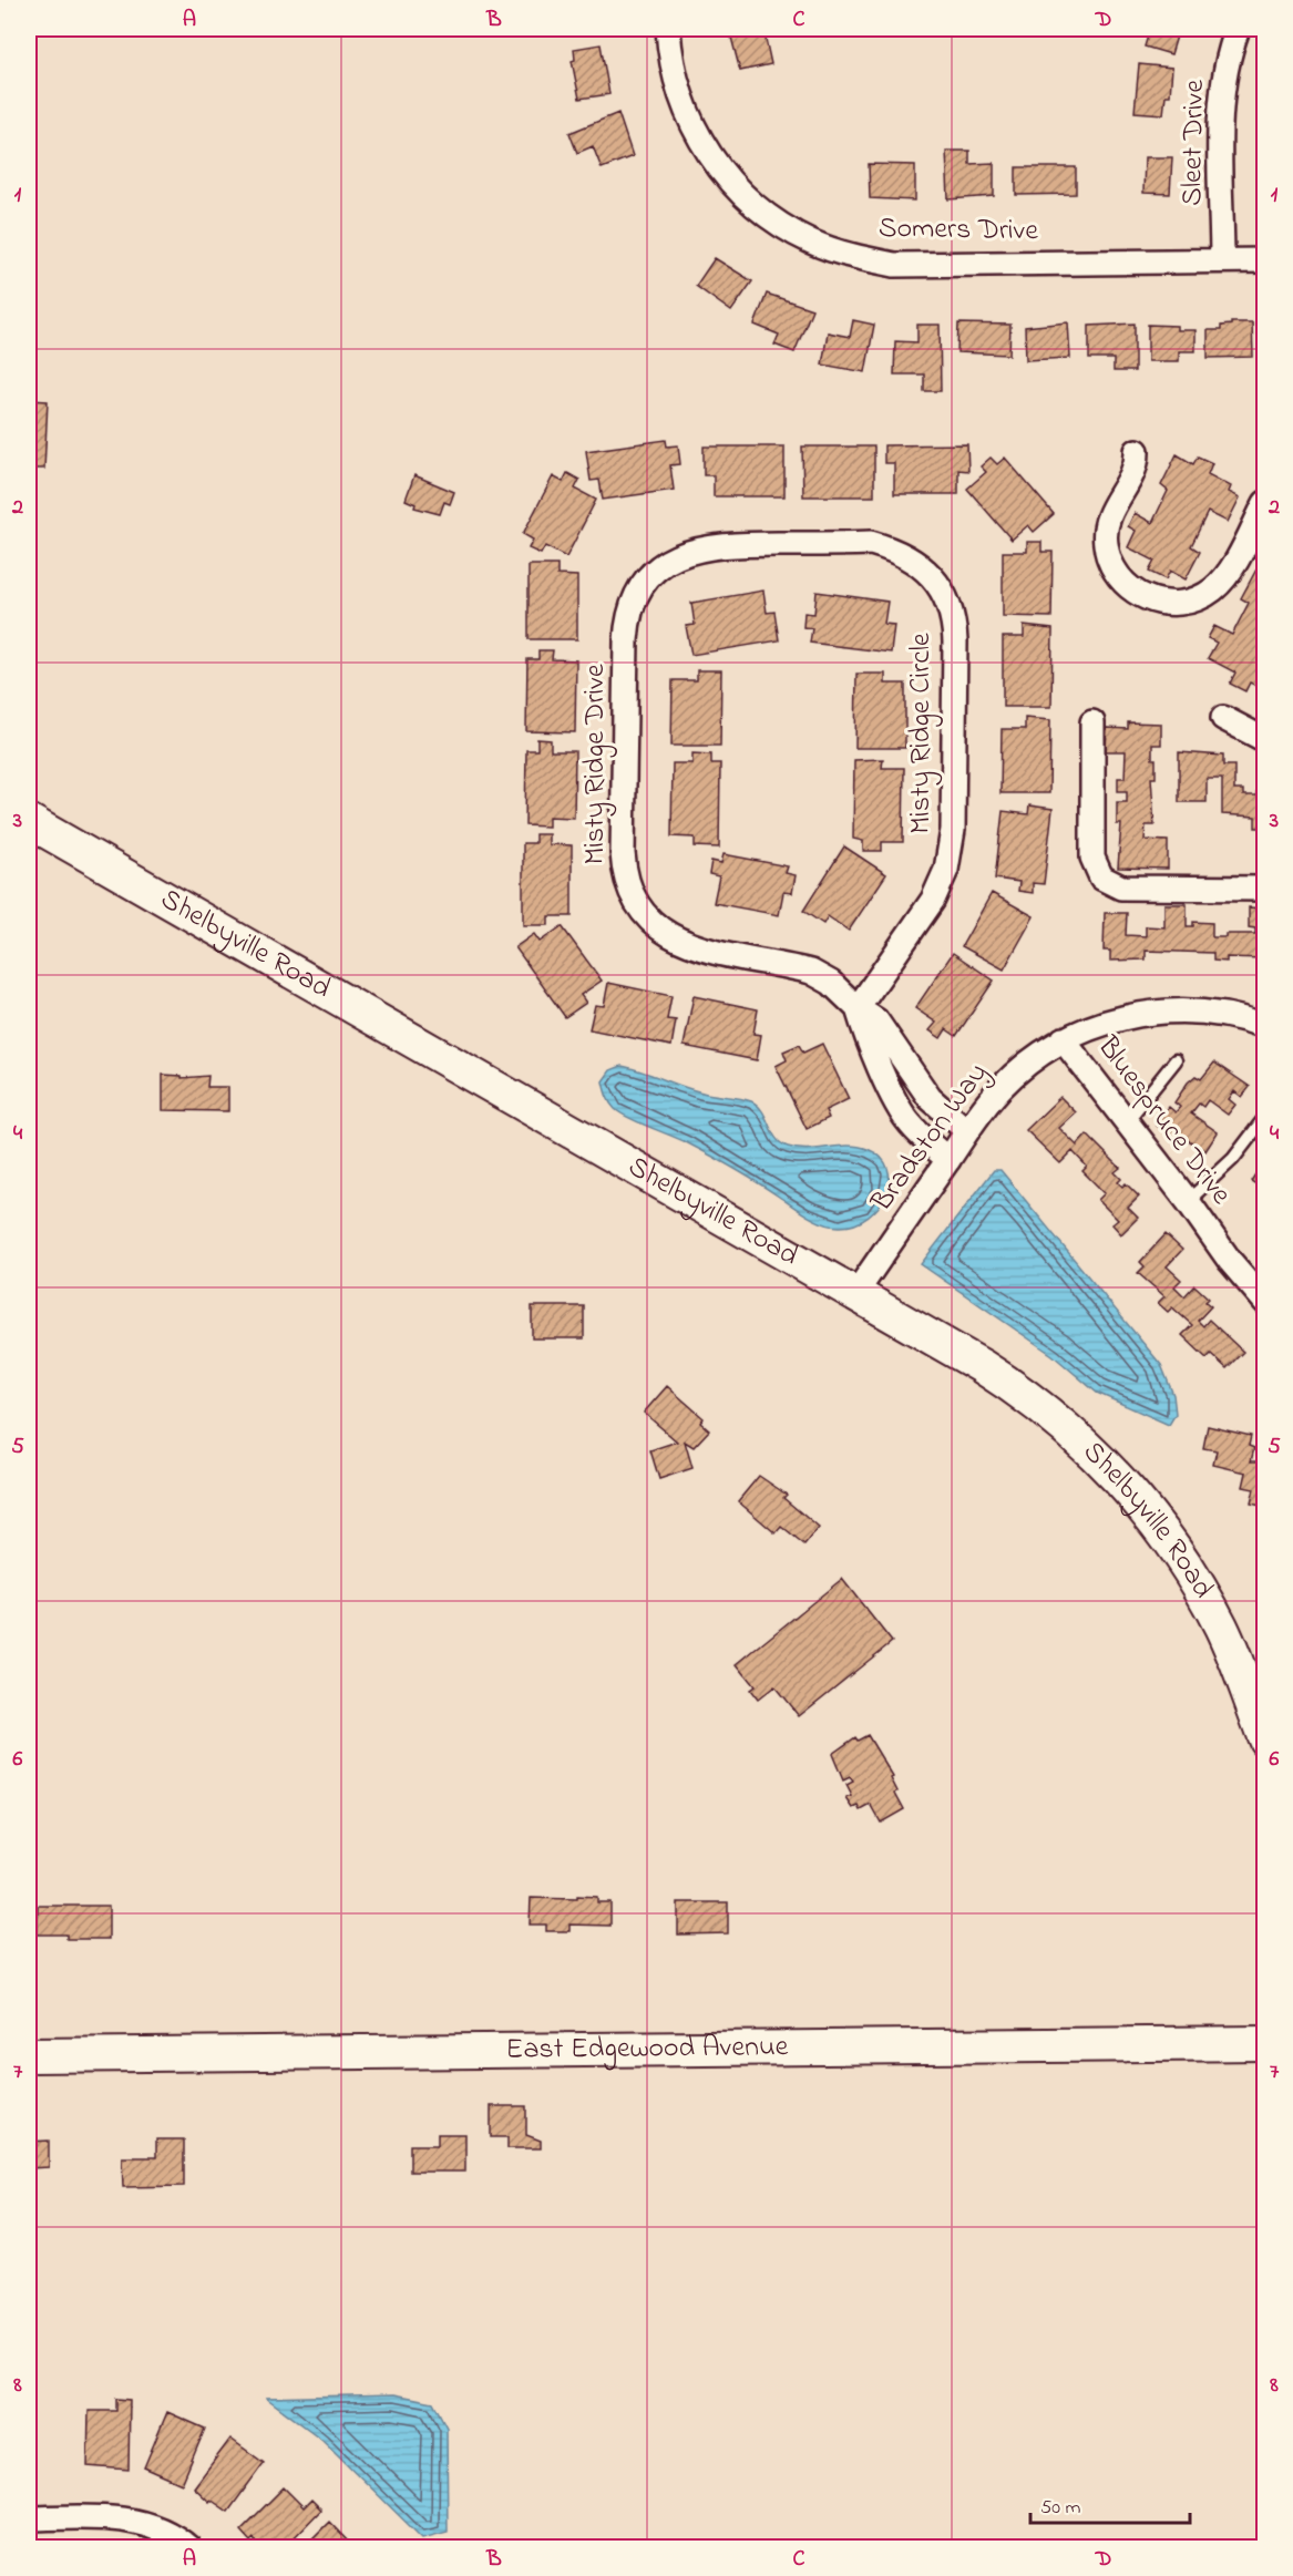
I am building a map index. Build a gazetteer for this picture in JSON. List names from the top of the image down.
{
  "streets": {
    "main road": ["Shelbyville Road", "East Edgewood Avenue"],
    "street": [
      "Sleet Drive",
      "Somers Drive",
      "Misty Ridge Circle",
      "Misty Ridge Drive",
      "Bluespruce Drive",
      "Bradston Way"
    ]
  },
  "crossings": [
    ["Sleet Drive", "Somers Drive"],
    ["Misty Ridge Circle", "Misty Ridge Drive"],
    ["Misty Ridge Drive", "Bradston Way"],
    ["Shelbyville Road", "Bradston Way"],
    ["Bluespruce Drive", "Bradston Way"]
  ],
  "scale_bar": "50 m",
  "grid": {
    "columns": [
      "A",
      "B",
      "C",
      "D"
    ],
    "rows": [
      "1",
      "2",
      "3",
      "4",
      "5",
      "6",
      "7",
      "8"
    ]
  }
}
